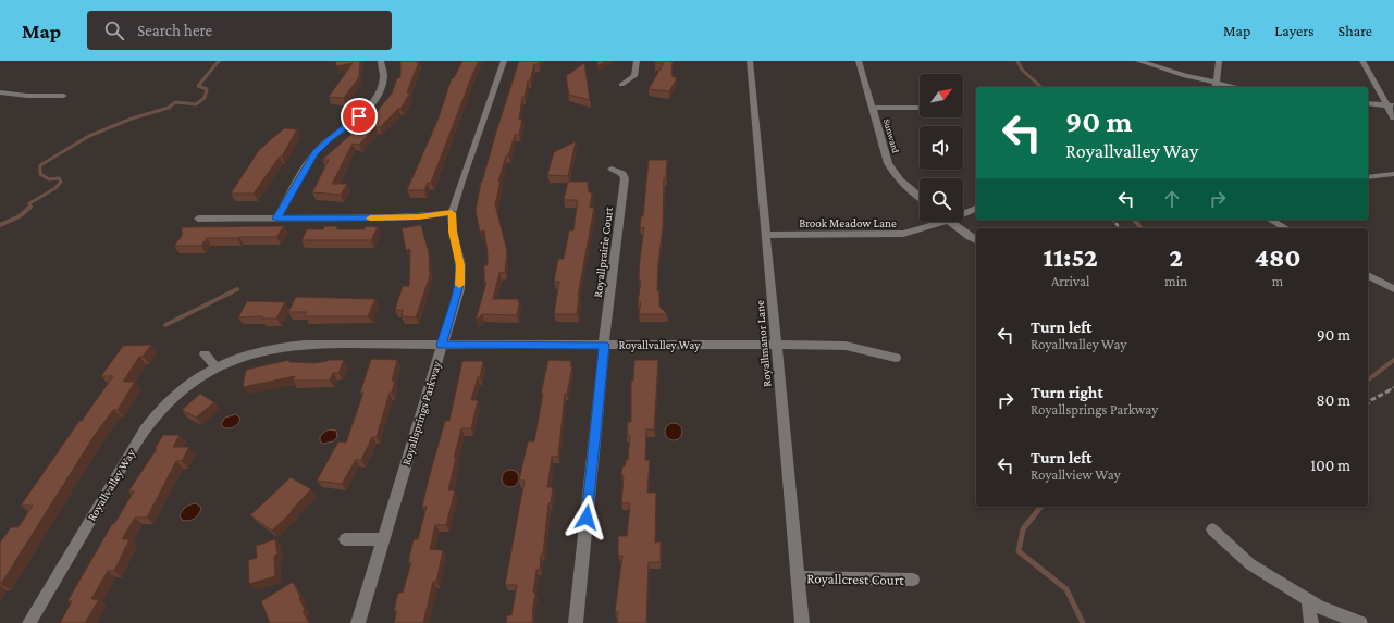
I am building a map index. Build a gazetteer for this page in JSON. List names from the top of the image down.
{
  "streets": {
    "street": [
      "Sunward",
      "Brook Meadow Lane",
      "Royallprairie Court",
      "Royallmanor Lane",
      "Royallvalley Way",
      "Royallsprings Parkway",
      "Royallcrest Court"
    ]
  },
  "crossings": [
    ["Brook Meadow Lane", "Royallmanor Lane"],
    ["Royallprairie Court", "Royallvalley Way"],
    ["Royallmanor Lane", "Royallvalley Way"],
    ["Royallmanor Lane", "Royallcrest Court"],
    ["Royallvalley Way", "Royallsprings Parkway"]
  ],
  "north": "top right",
  "page": {
    "header": "Map",
    "search": "Search here",
    "nav": ["Map", "Layers", "Share"],
    "turn": ["90 m", "Royallvalley Way"],
    "eta": [
      "11:52",
      "Arrival",
      "2",
      "min",
      "480",
      "m"
    ],
    "list": [
      {
        "name": "Turn left",
        "note": "Royallvalley Way",
        "value": "90 m"
      },
      {
        "name": "Turn right",
        "note": "Royallsprings Parkway",
        "value": "80 m"
      },
      {
        "name": "Turn left",
        "note": "Royallview Way",
        "value": "100 m"
      }
    ]
  }
}
